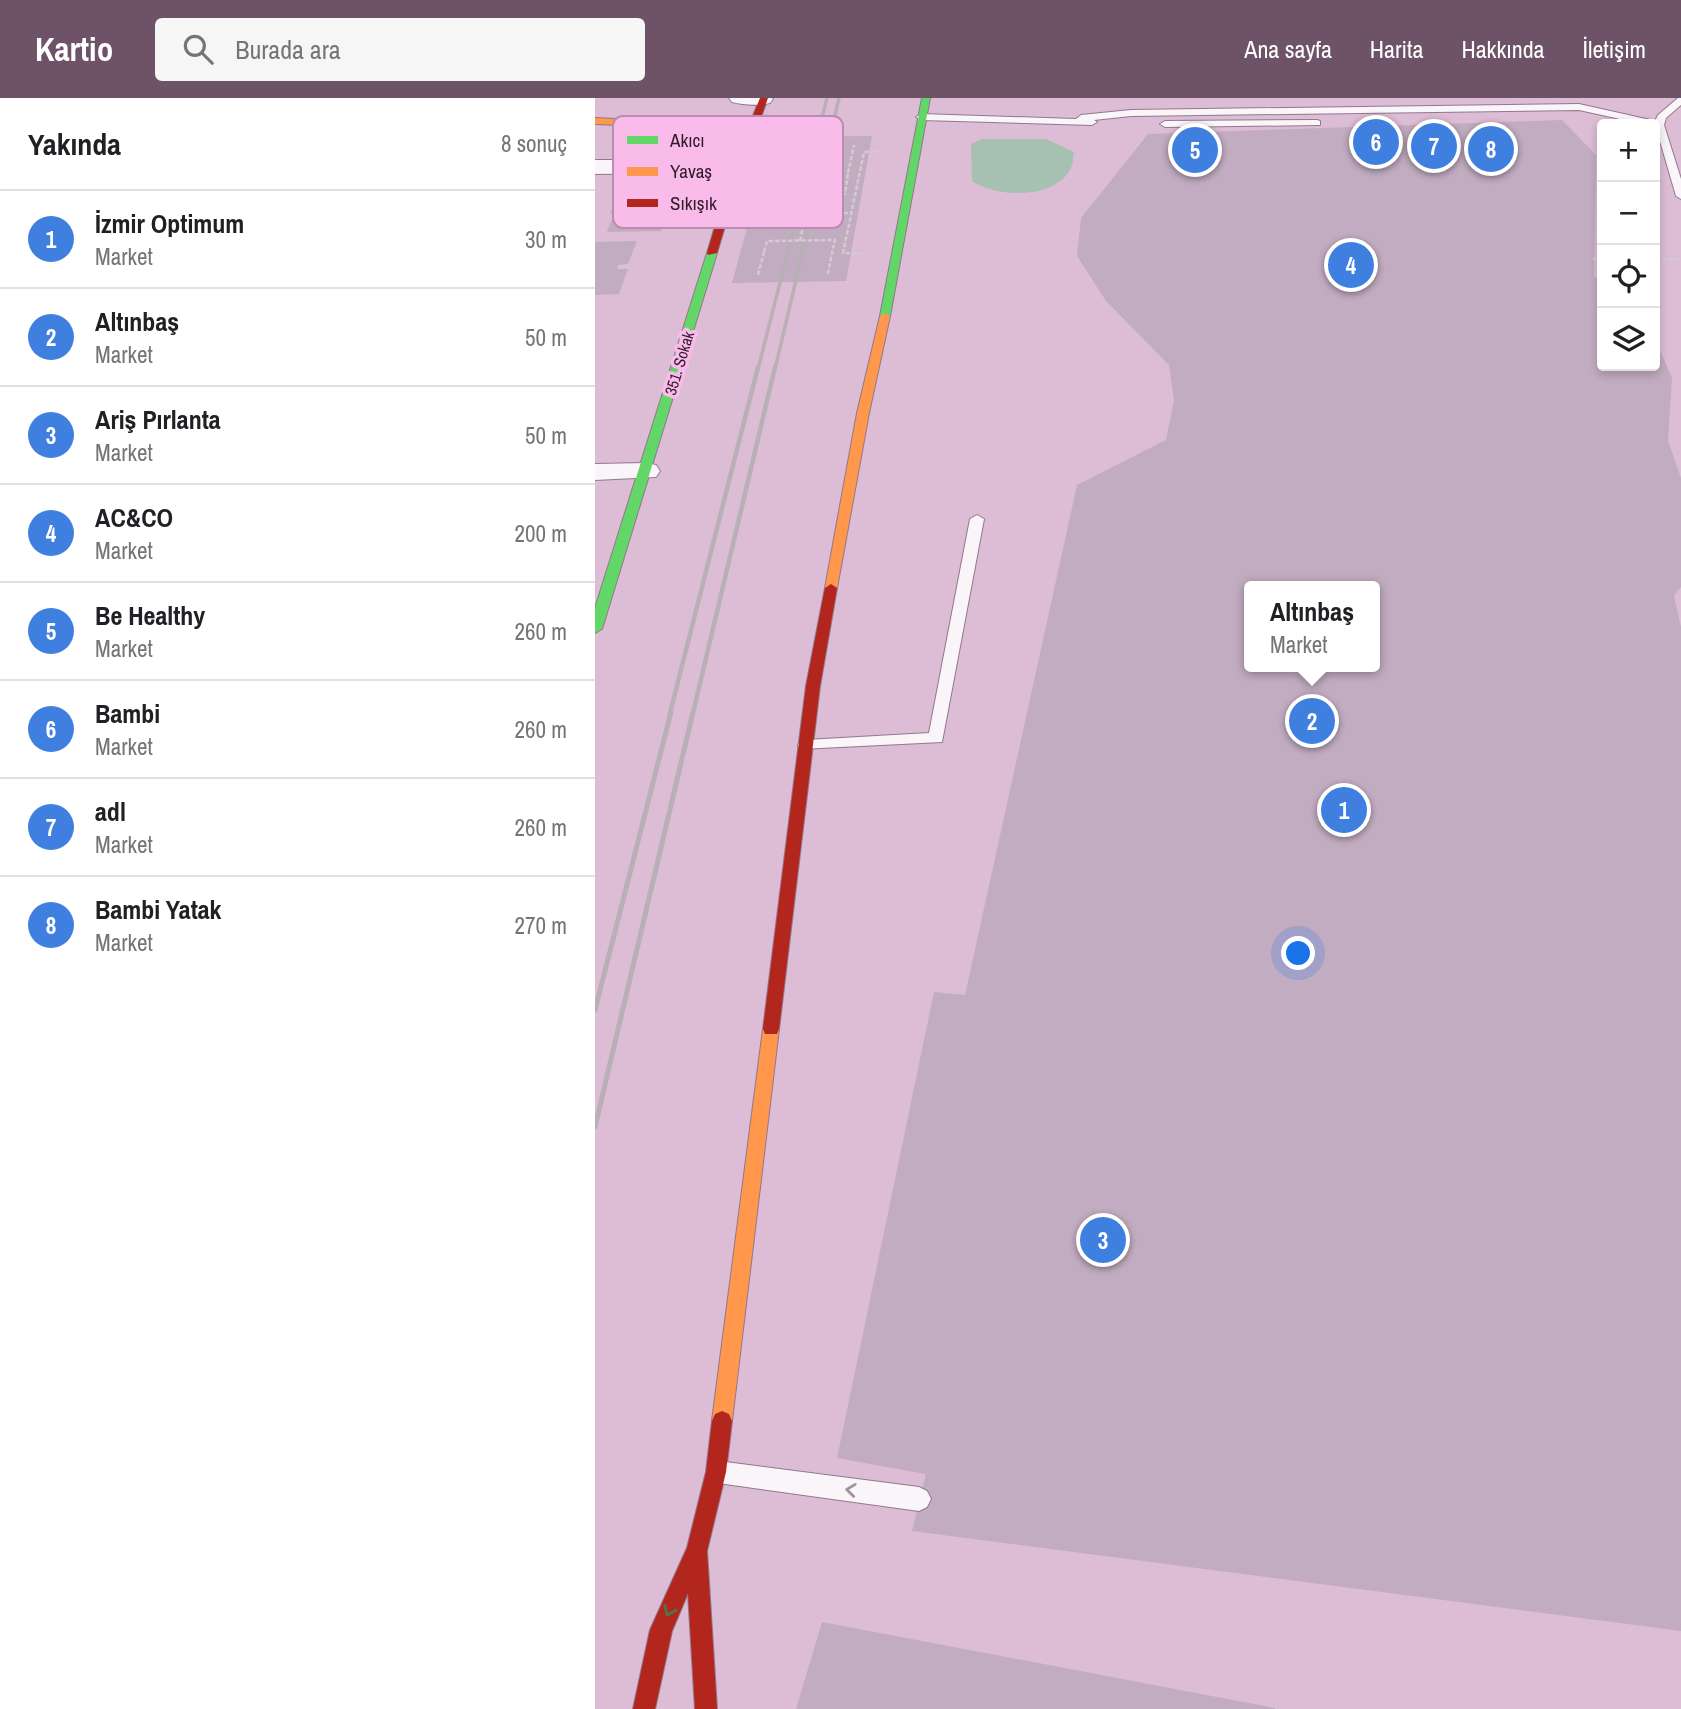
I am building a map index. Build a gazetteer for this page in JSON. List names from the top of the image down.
{
  "streets": {
    "street": ["351. Sokak"]
  },
  "legend": ["Akıcı", "Yavaş", "Sıkışık"],
  "page": {
    "header": "Kartio",
    "search": "Burada ara",
    "nav": [
      "Ana sayfa",
      "Harita",
      "Hakkında",
      "İletişim"
    ],
    "heading": ["Yakında", "8 sonuç"],
    "pins": [
      "6",
      "7",
      "8",
      "5",
      "4",
      "2",
      "1",
      "3"
    ],
    "map_buttons": ["+", "−"],
    "list": [
      {
        "mark": "1",
        "name": "İzmir Optimum",
        "note": "Market",
        "value": "30 m"
      },
      {
        "mark": "2",
        "name": "Altınbaş",
        "note": "Market",
        "value": "50 m"
      },
      {
        "mark": "3",
        "name": "Ariş Pırlanta",
        "note": "Market",
        "value": "50 m"
      },
      {
        "mark": "4",
        "name": "AC&CO",
        "note": "Market",
        "value": "200 m"
      },
      {
        "mark": "5",
        "name": "Be Healthy",
        "note": "Market",
        "value": "260 m"
      },
      {
        "mark": "6",
        "name": "Bambi",
        "note": "Market",
        "value": "260 m"
      },
      {
        "mark": "7",
        "name": "adl",
        "note": "Market",
        "value": "260 m"
      },
      {
        "mark": "8",
        "name": "Bambi Yatak",
        "note": "Market",
        "value": "270 m"
      }
    ],
    "popup": ["Altınbaş", "Market"]
  }
}
